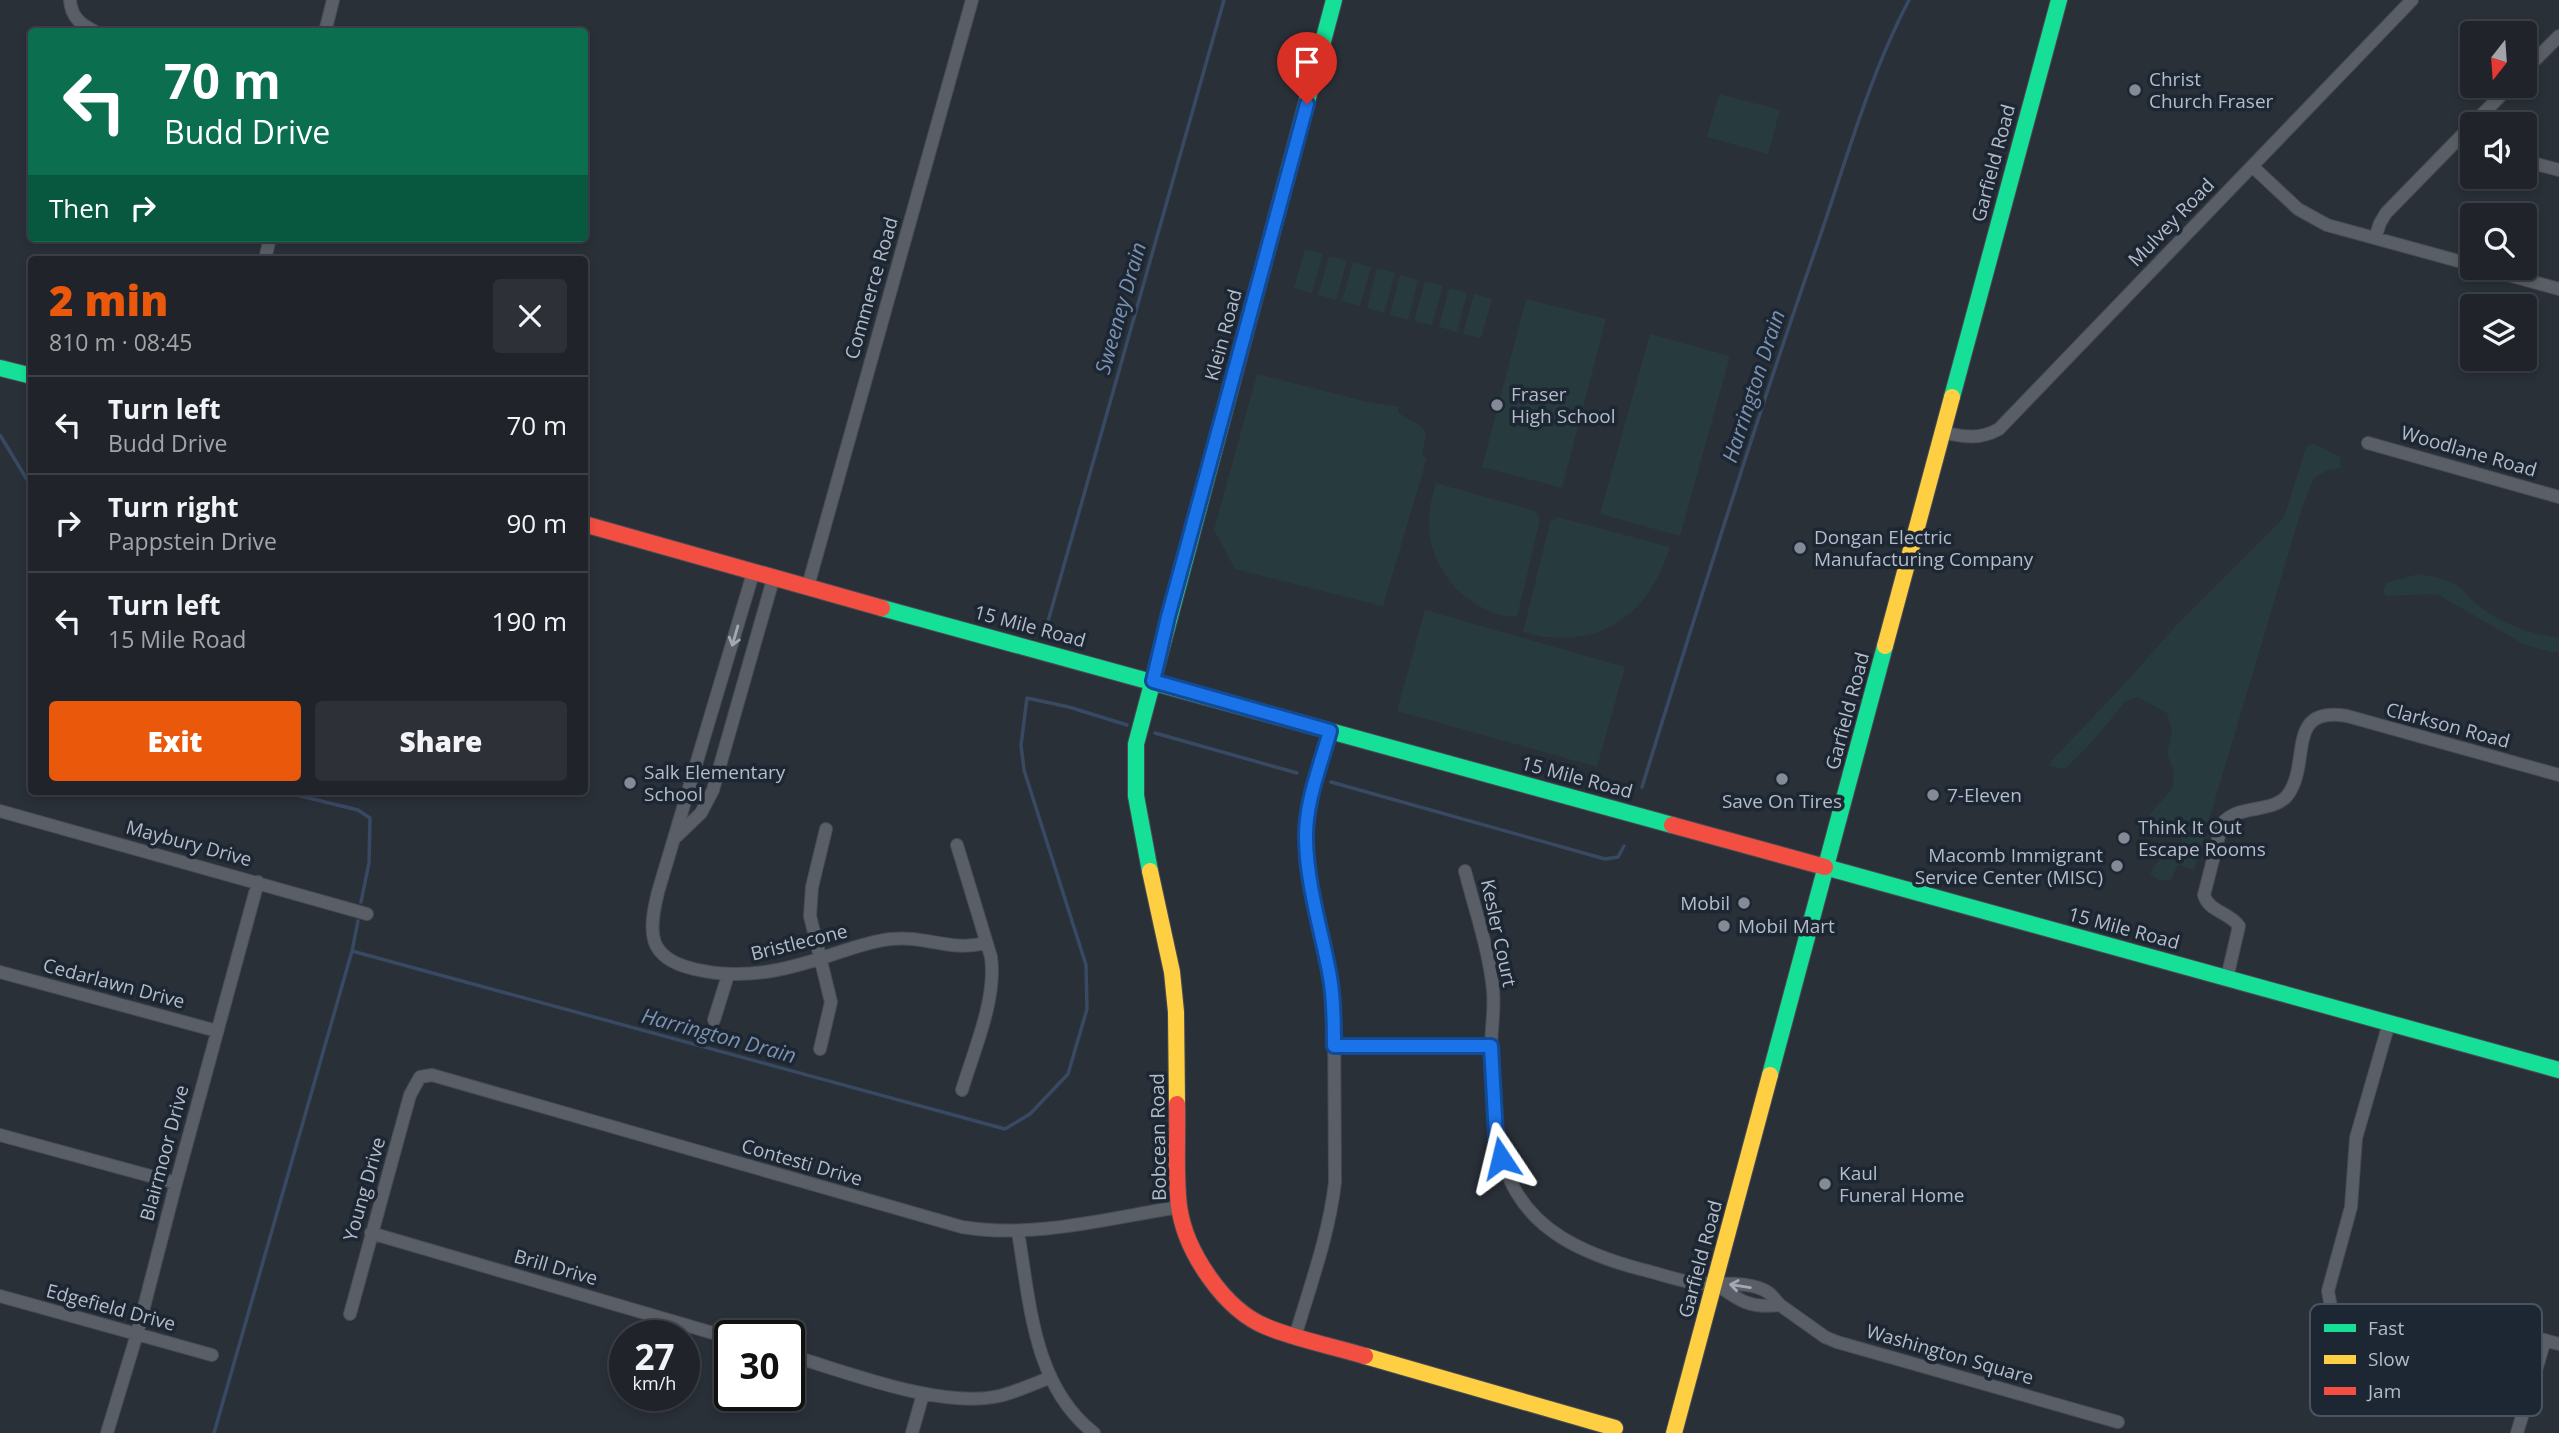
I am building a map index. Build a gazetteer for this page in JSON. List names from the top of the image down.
{
  "streets": {
    "main road": [
      "Garfield Road",
      "Klein Road",
      "15 Mile Road",
      "Bobcean Road"
    ],
    "street": [
      "Mulvey Road",
      "Commerce Road",
      "Woodlane Road",
      "Clarkson Road",
      "Maybury Drive",
      "Kesler Court",
      "Bristlecone",
      "Cedarlawn Drive",
      "Blairmoor Drive",
      "Contesti Drive",
      "Young Drive",
      "Brill Drive",
      "Edgefield Drive",
      "Washington Square"
    ]
  },
  "crossings": [
    ["Garfield Road", "Mulvey Road"],
    ["Garfield Road", "15 Mile Road"],
    ["Garfield Road", "Kesler Court"],
    ["Garfield Road", "Washington Square"],
    ["Commerce Road", "15 Mile Road"],
    ["Klein Road", "15 Mile Road"],
    ["Klein Road", "Bobcean Road"],
    ["15 Mile Road", "Clarkson Road"],
    ["15 Mile Road", "Bristlecone"],
    ["15 Mile Road", "Bobcean Road"],
    ["Maybury Drive", "Blairmoor Drive"],
    ["Kesler Court", "Washington Square"],
    ["Cedarlawn Drive", "Blairmoor Drive"],
    ["Bobcean Road", "Contesti Drive"],
    ["Blairmoor Drive", "Edgefield Drive"],
    ["Contesti Drive", "Young Drive"],
    ["Young Drive", "Brill Drive"]
  ],
  "water": ["Sweeney Drain", "Harrington Drain"],
  "places": [
    "Christ Church Fraser",
    "Fraser High School",
    "Dongan Electric Manufacturing Company",
    "Save On Tires",
    "Salk Elementary School",
    "7-Eleven",
    "Think It Out Escape Rooms",
    "Macomb Immigrant Service Center (MISC)",
    "Mobil",
    "Mobil Mart",
    "Kaul Funeral Home"
  ],
  "legend": ["Fast", "Slow", "Jam"],
  "north": "bottom",
  "page": {
    "turn": ["70 m", "Budd Drive"],
    "then": "Then",
    "heading": ["2 min", "810 m · 08:45"],
    "list": [
      {
        "name": "Turn left",
        "note": "Budd Drive",
        "value": "70 m"
      },
      {
        "name": "Turn right",
        "note": "Pappstein Drive",
        "value": "90 m"
      },
      {
        "name": "Turn left",
        "note": "15 Mile Road",
        "value": "190 m"
      }
    ],
    "buttons": ["Exit", "Share"],
    "speed": "27 km/h",
    "limit": "30"
  }
}
